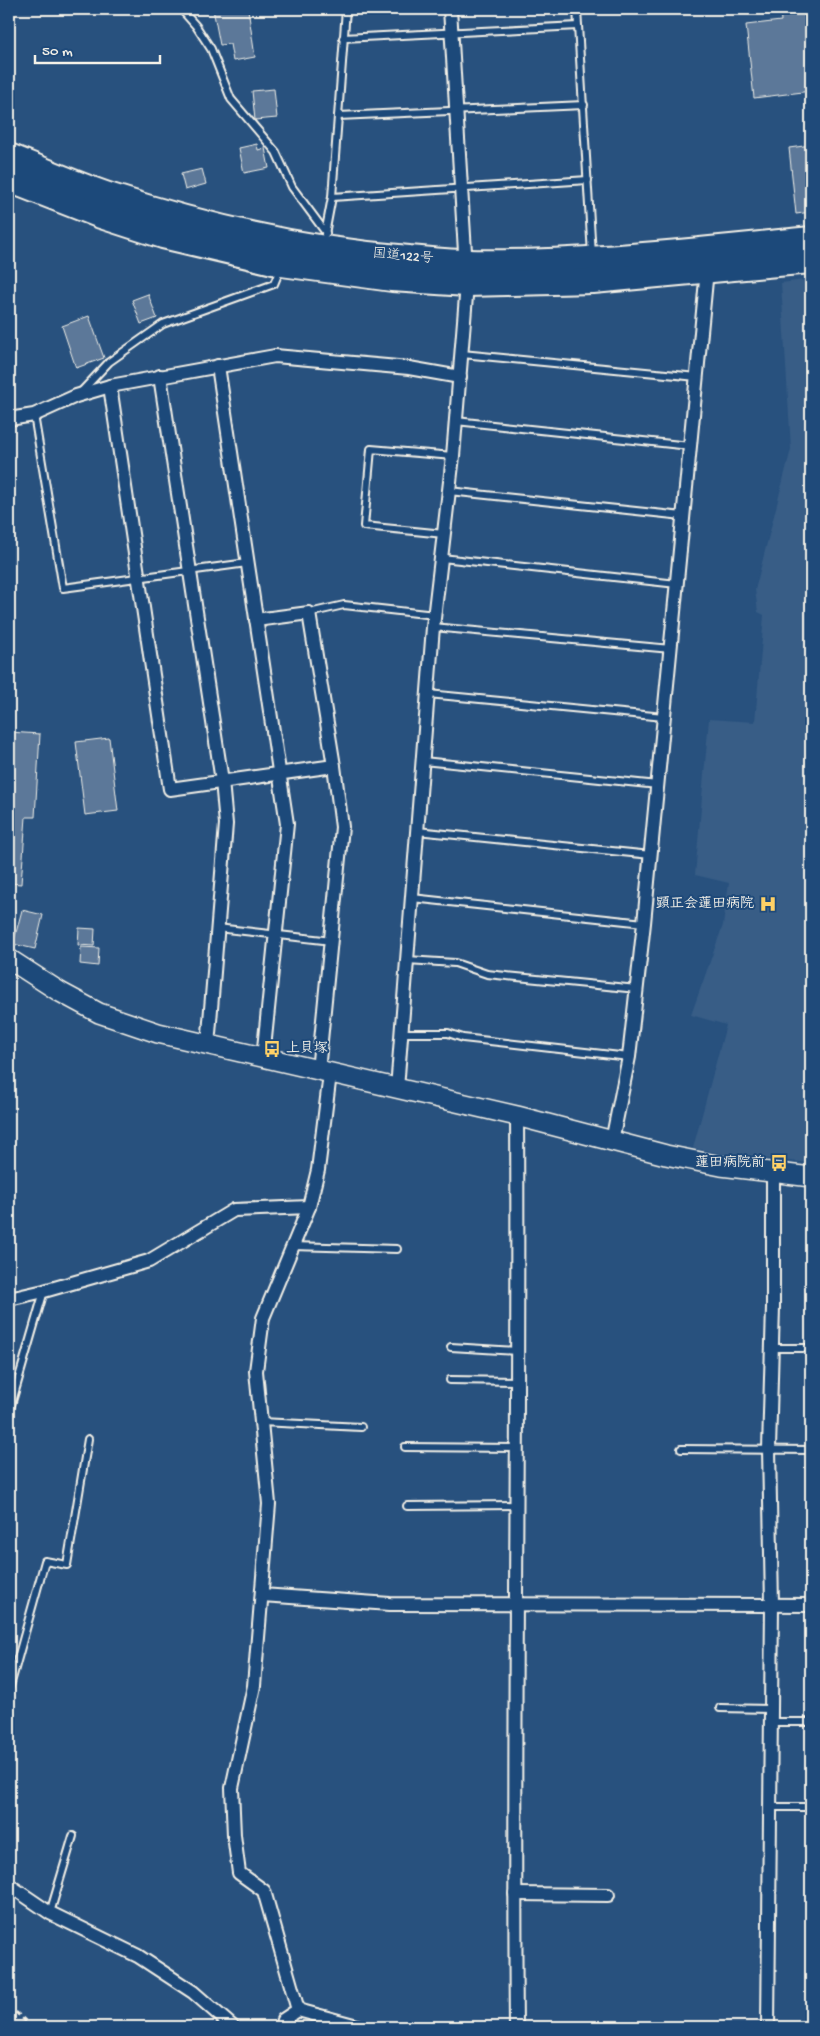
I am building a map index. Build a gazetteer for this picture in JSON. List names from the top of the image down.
{
  "streets": {
    "highway": ["国道122号"]
  },
  "places": {
    "hospital": ["顕正会蓮田病院"],
    "bus stop": ["上貝塚", "蓮田病院前"]
  },
  "scale_bar": "50 m"
}
